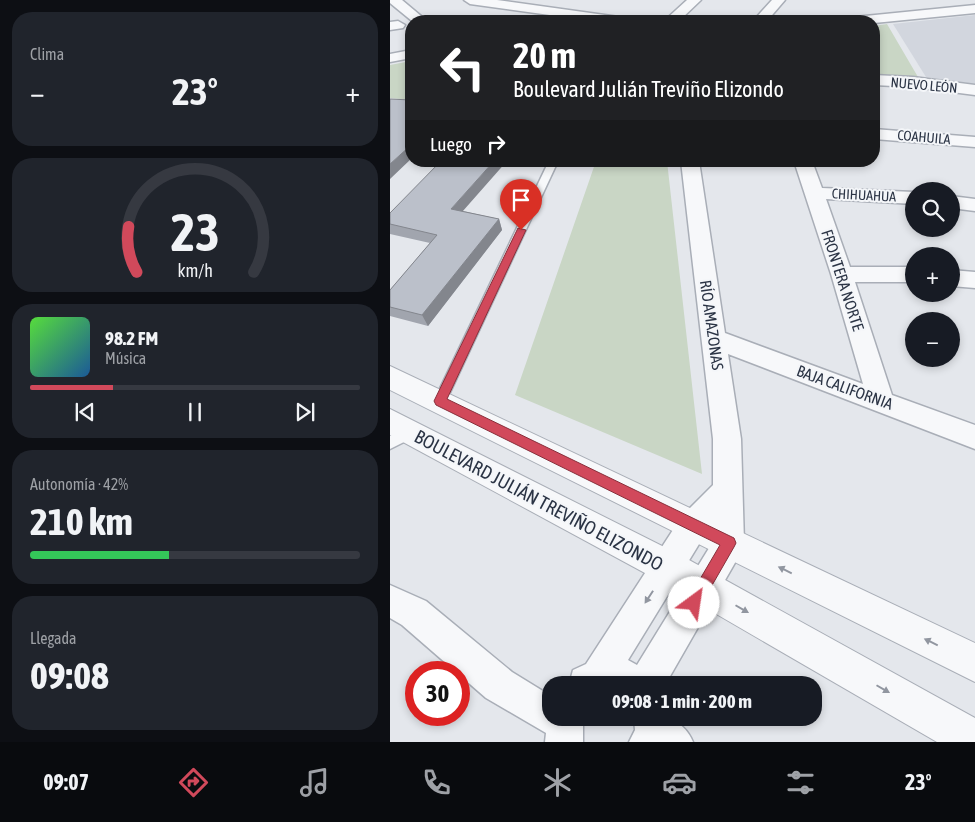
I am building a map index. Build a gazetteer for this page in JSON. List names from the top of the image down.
{
  "streets": {
    "street": [
      "NUEVO LEÓN",
      "COAHUILA",
      "CHIHUAHUA",
      "FRONTERA NORTE",
      "RÍO AMAZONAS",
      "BAJA CALIFORNIA",
      "BOULEVARD JULIÁN TREVIÑO ELIZONDO"
    ]
  },
  "crossings": [
    ["CHIHUAHUA", "FRONTERA NORTE"],
    ["FRONTERA NORTE", "BAJA CALIFORNIA"],
    ["RÍO AMAZONAS", "BAJA CALIFORNIA"]
  ],
  "page": {
    "tile": [
      "Clima",
      ["Autonomía · 42%", "210 km"],
      ["Llegada", "09:08"]
    ],
    "turn": ["20 m", "Boulevard Julián Treviño Elizondo"],
    "heat": ["−", "23°", "+"],
    "then": "Luego",
    "map_buttons": ["+", "−"],
    "song": ["98.2 FM", "Música"],
    "limit": "30",
    "trip": "09:08 · 1 min · 200 m",
    "tabs": ["09:07", "23°"],
    "gauge": ["23", "km/h"]
  }
}
